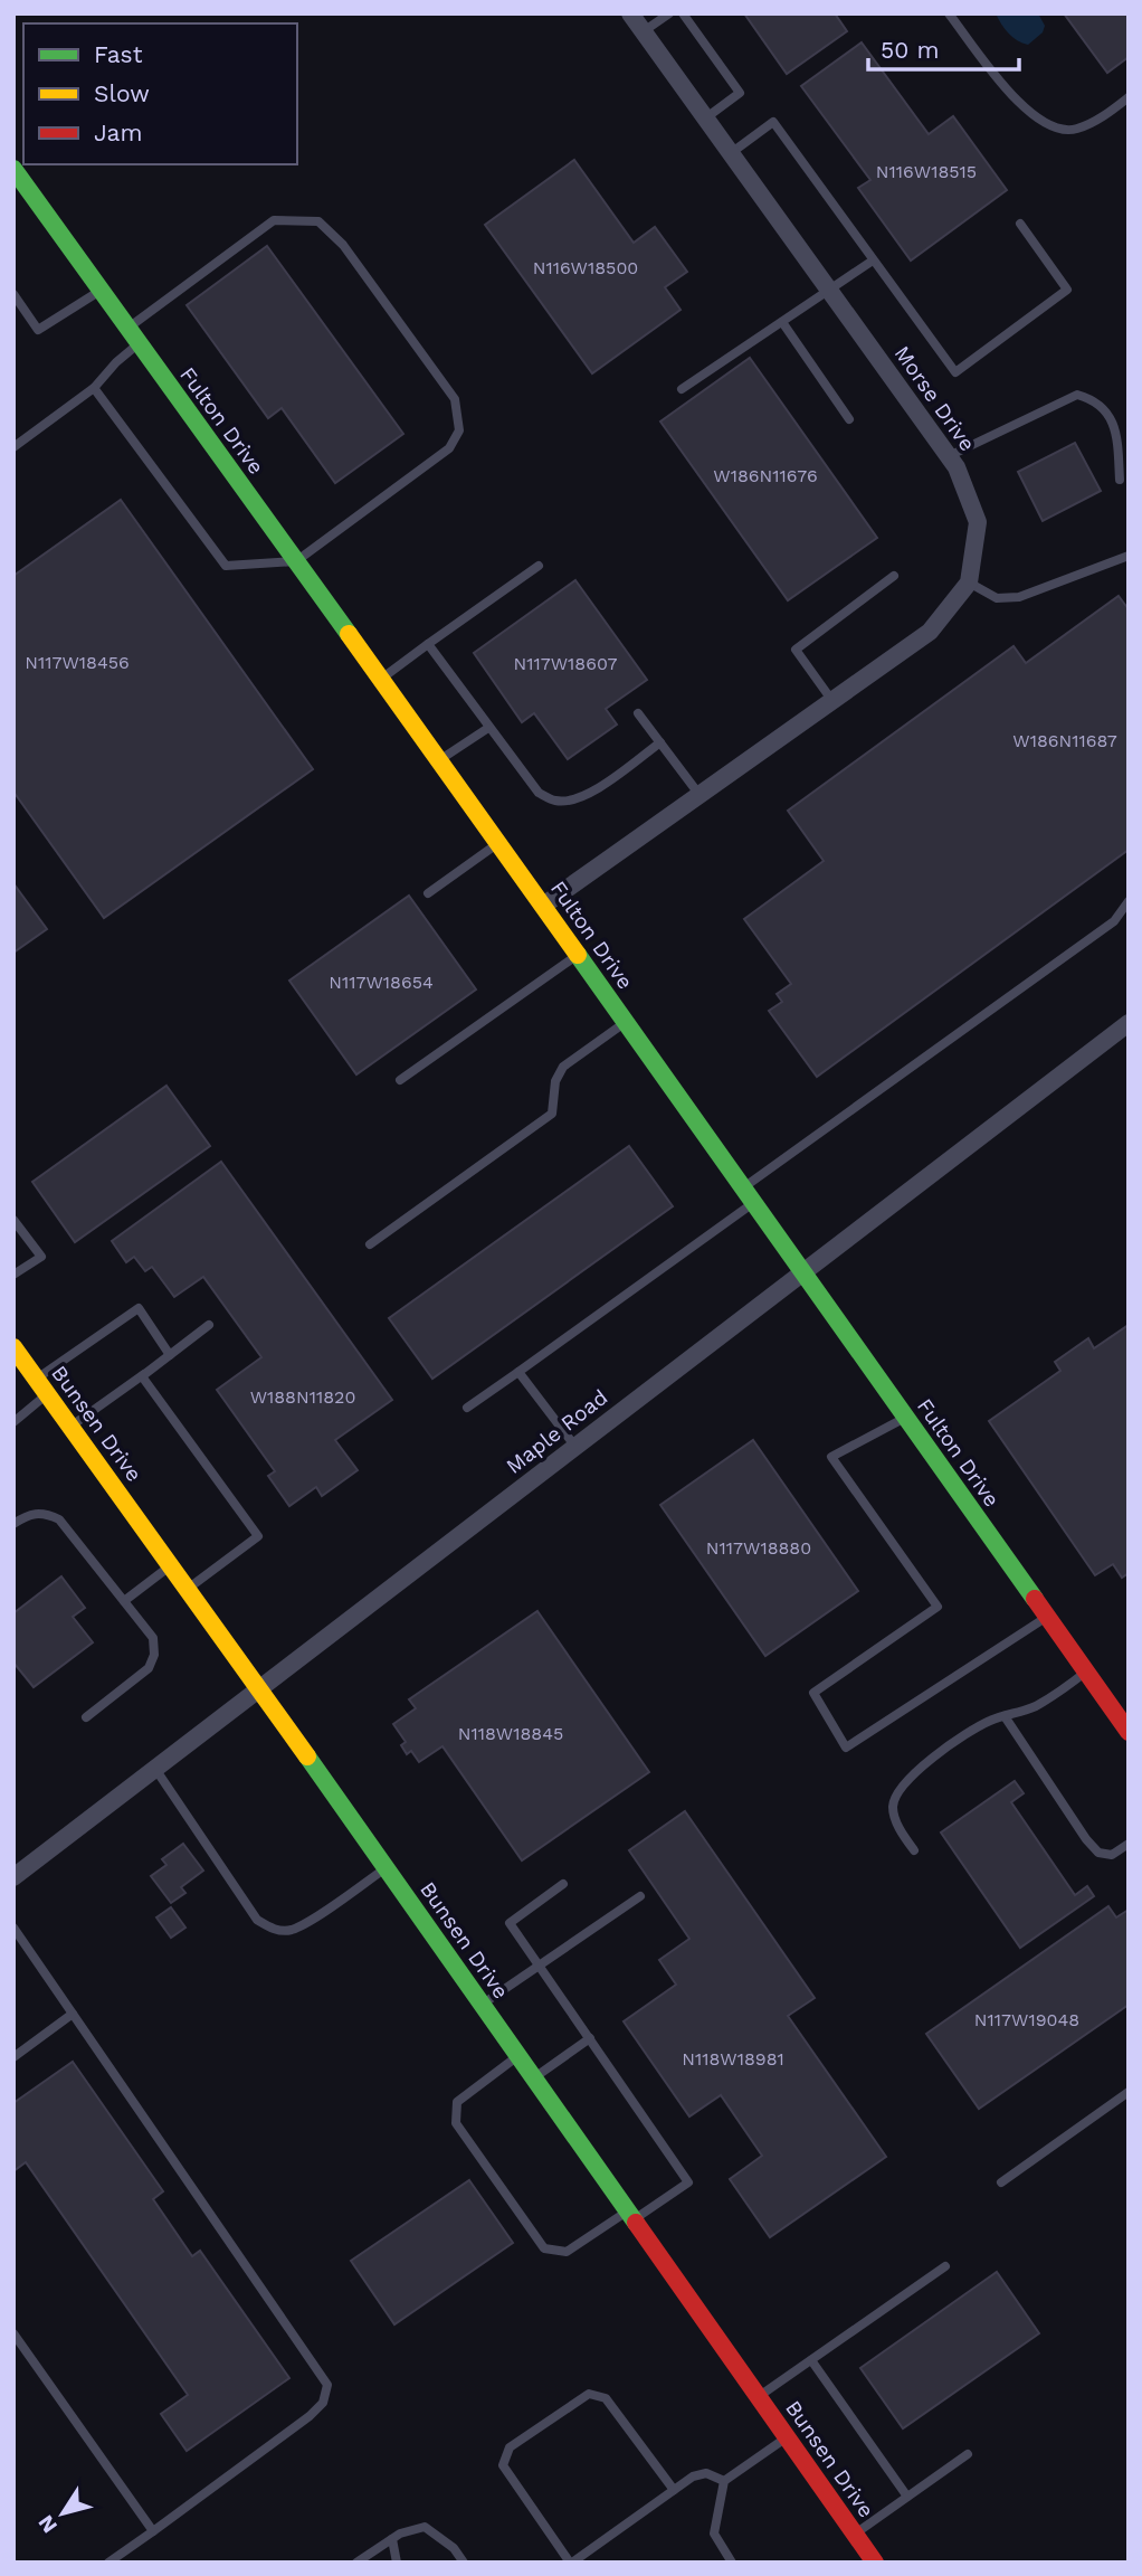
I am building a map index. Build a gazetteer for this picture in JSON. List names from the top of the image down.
{
  "streets": {
    "street": [
      "Morse Drive",
      "Fulton Drive",
      "Bunsen Drive",
      "Maple Road"
    ]
  },
  "crossings": [
    ["Morse Drive", "Fulton Drive"],
    ["Fulton Drive", "Maple Road"],
    ["Bunsen Drive", "Maple Road"]
  ],
  "house_numbers": [
    "N116W18515",
    "N116W18500",
    "W186N11676",
    "N117W18456",
    "N117W18607",
    "W186N11687",
    "N117W18654",
    "W188N11820",
    "N117W18880",
    "N118W18845",
    "N117W19048",
    "N118W18981"
  ],
  "legend": ["Fast", "Slow", "Jam"],
  "scale_bar": "50 m",
  "north": "bottom left"
}
